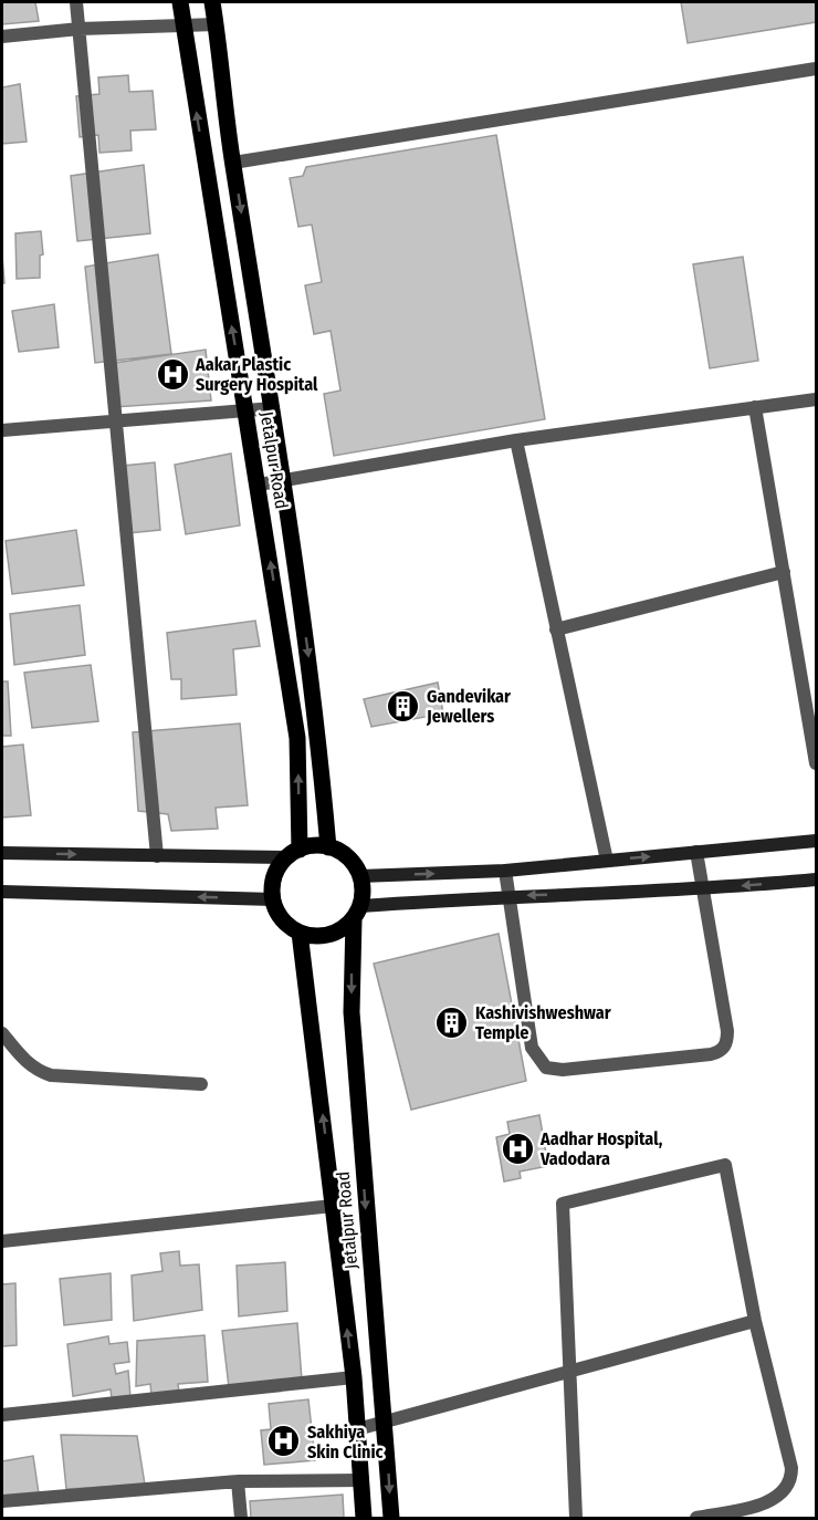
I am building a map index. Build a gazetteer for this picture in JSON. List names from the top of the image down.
{
  "streets": {
    "main road": ["Jetalpur Road"]
  },
  "places": {
    "hospital": ["Aakar Plastic Surgery Hospital", "Aadhar Hospital, Vadodara", "Sakhiya Skin Clinic"],
    "building": ["Gandevikar Jewellers", "Kashivishweshwar Temple"]
  }
}
